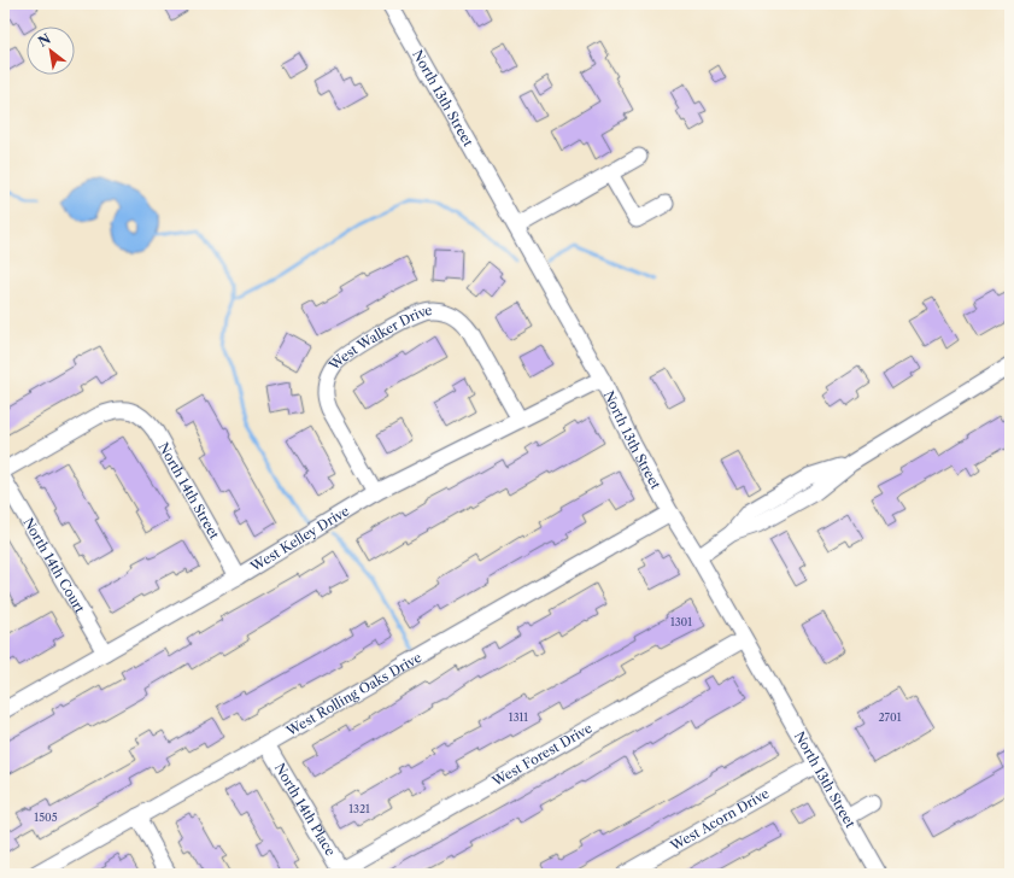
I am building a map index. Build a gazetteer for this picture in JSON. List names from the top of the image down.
{
  "streets": {
    "street": [
      "North 13th Street",
      "West Walker Drive",
      "North 14th Street",
      "West Kelley Drive",
      "North 14th Court",
      "West Rolling Oaks Drive",
      "West Forest Drive",
      "North 14th Place",
      "West Acorn Drive"
    ]
  },
  "crossings": [
    ["North 13th Street", "West Kelley Drive"],
    ["North 13th Street", "West Rolling Oaks Drive"],
    ["North 13th Street", "West Forest Drive"],
    ["North 13th Street", "West Acorn Drive"],
    ["West Walker Drive", "West Kelley Drive"],
    ["North 14th Street", "West Kelley Drive"],
    ["West Kelley Drive", "North 14th Court"],
    ["West Rolling Oaks Drive", "North 14th Place"],
    ["West Forest Drive", "North 14th Place"]
  ],
  "house_numbers": [
    "1301",
    "1311",
    "2701",
    "1321",
    "1505"
  ],
  "north": "top left"
}
